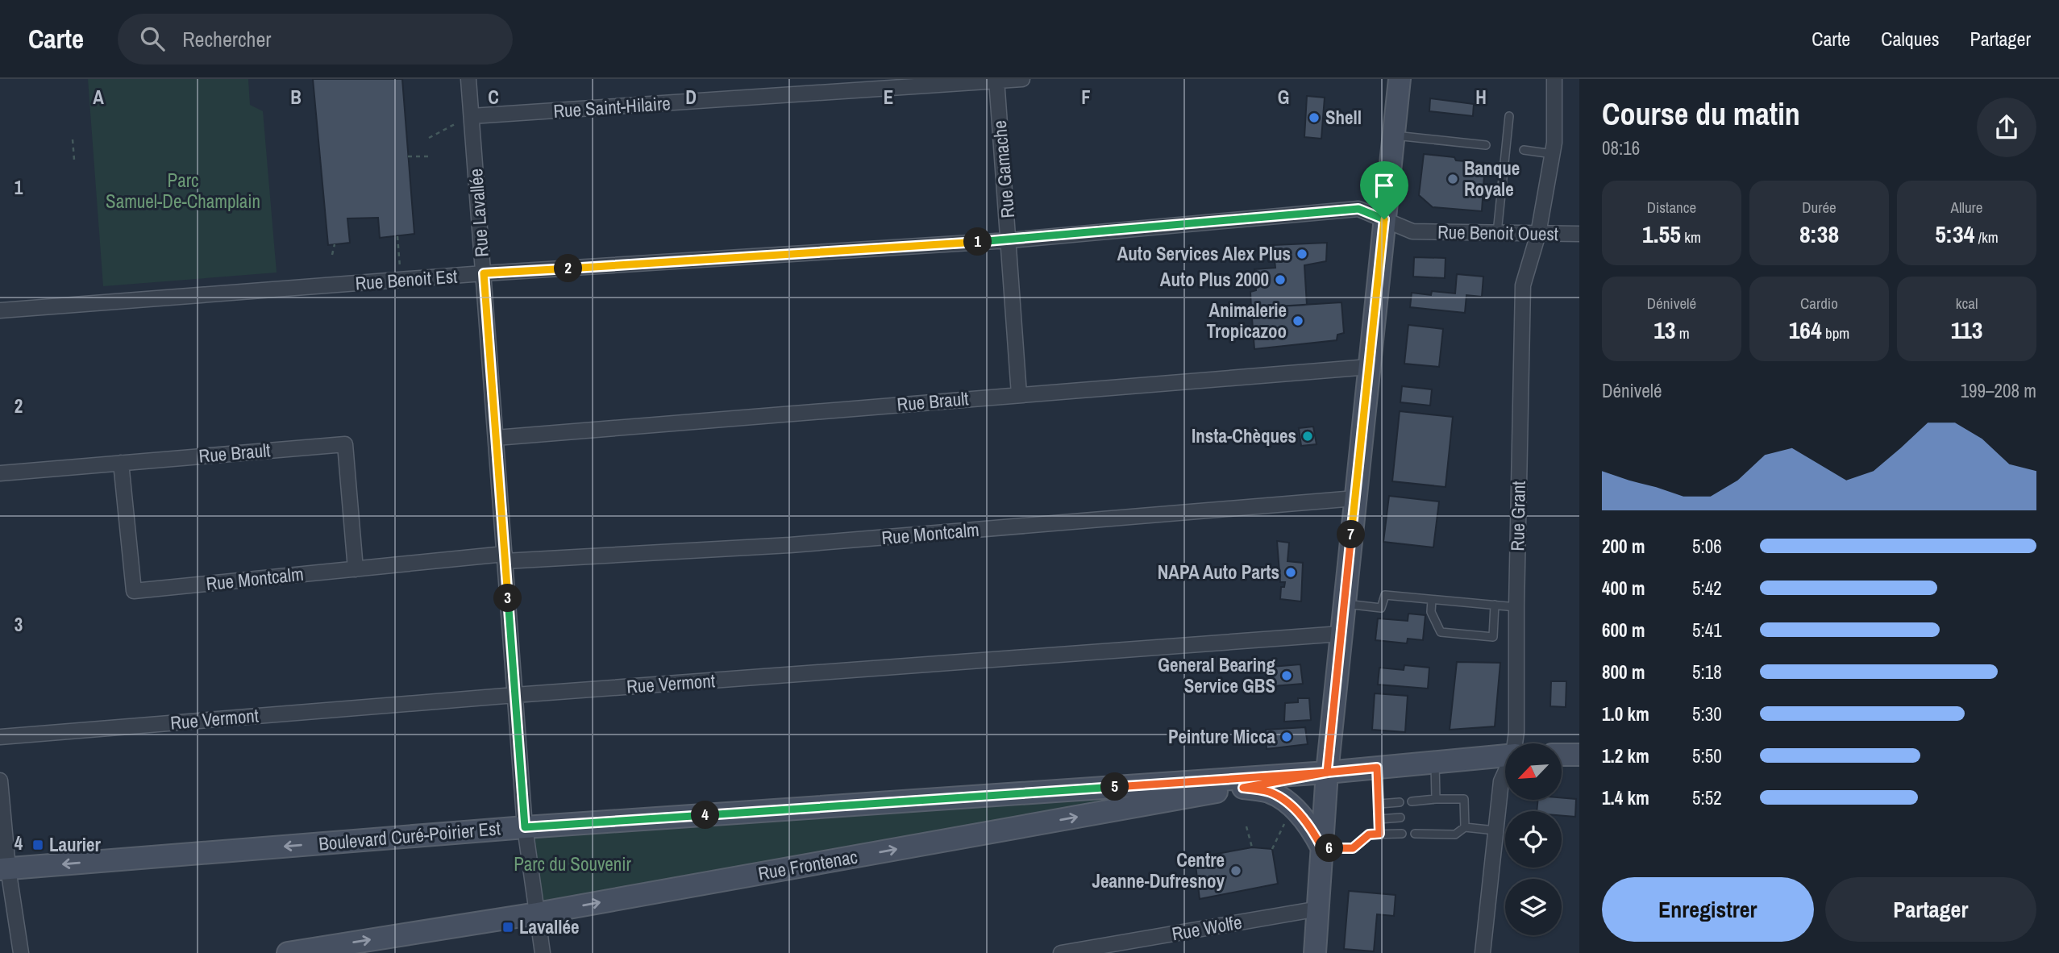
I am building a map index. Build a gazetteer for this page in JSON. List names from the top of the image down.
{
  "streets": {
    "main road": ["Boulevard Curé-Poirier Est", "Rue Frontenac"],
    "street": [
      "Rue Saint-Hilaire",
      "Rue Gamache",
      "Rue Lavallée",
      "Rue Benoit Ouest",
      "Rue Benoit Est",
      "Rue Brault",
      "Rue Grant",
      "Rue Montcalm",
      "Rue Vermont",
      "Rue Wolfe"
    ]
  },
  "crossings": [
    ["Rue Saint-Hilaire", "Rue Gamache"],
    ["Rue Saint-Hilaire", "Rue Lavallée"],
    ["Rue Gamache", "Rue Benoit Est"],
    ["Rue Gamache", "Rue Brault"],
    ["Rue Lavallée", "Rue Benoit Est"],
    ["Rue Lavallée", "Rue Brault"],
    ["Rue Lavallée", "Rue Montcalm"],
    ["Rue Lavallée", "Rue Vermont"],
    ["Rue Lavallée", "Boulevard Curé-Poirier Est"],
    ["Rue Lavallée", "Rue Frontenac"],
    ["Rue Benoit Ouest", "Rue Benoit Est"],
    ["Rue Benoit Ouest", "Rue Grant"],
    ["Rue Brault", "Rue Montcalm"],
    ["Boulevard Curé-Poirier Est", "Rue Frontenac"]
  ],
  "one_way": ["Boulevard Curé-Poirier Est", "Rue Frontenac"],
  "parks": ["Parc Samuel-De-Champlain", "Parc du Souvenir"],
  "places": {
    "other": [
      "Shell",
      "Banque Royale",
      "Auto Services Alex Plus",
      "Auto Plus 2000",
      "Animalerie Tropicazoo",
      "Insta-Chèques",
      "NAPA Auto Parts",
      "General Bearing Service GBS",
      "Peinture Micca",
      "Centre Jeanne-Dufresnoy"
    ],
    "transit": ["Laurier", "Lavallée"]
  },
  "north": "bottom left",
  "page": {
    "header": "Carte",
    "search": "Rechercher",
    "nav": ["Carte", "Calques", "Partager"],
    "heading": ["Course du matin", "08:16"],
    "stats": [
      ["Distance", "1.55 km"],
      ["Durée", "8:38"],
      ["Allure", "5:34 /km"],
      ["Dénivelé", "13 m"],
      ["Cardio", "164 bpm"],
      ["kcal", "113"]
    ],
    "pins": [
      "1",
      "2",
      "7",
      "3",
      "5",
      "4",
      "6"
    ],
    "chart": ["Dénivelé", "199–208 m"],
    "list": [
      {
        "name": "200 m",
        "note": "5:06"
      },
      {
        "name": "400 m",
        "note": "5:42"
      },
      {
        "name": "600 m",
        "note": "5:41"
      },
      {
        "name": "800 m",
        "note": "5:18"
      },
      {
        "name": "1.0 km",
        "note": "5:30"
      },
      {
        "name": "1.2 km",
        "note": "5:50"
      },
      {
        "name": "1.4 km",
        "note": "5:52"
      }
    ],
    "buttons": ["Enregistrer", "Partager"]
  },
  "grid": {
    "columns": [
      "A",
      "B",
      "C",
      "D",
      "E",
      "F",
      "G",
      "H"
    ],
    "rows": [
      "1",
      "2",
      "3",
      "4"
    ]
  }
}
